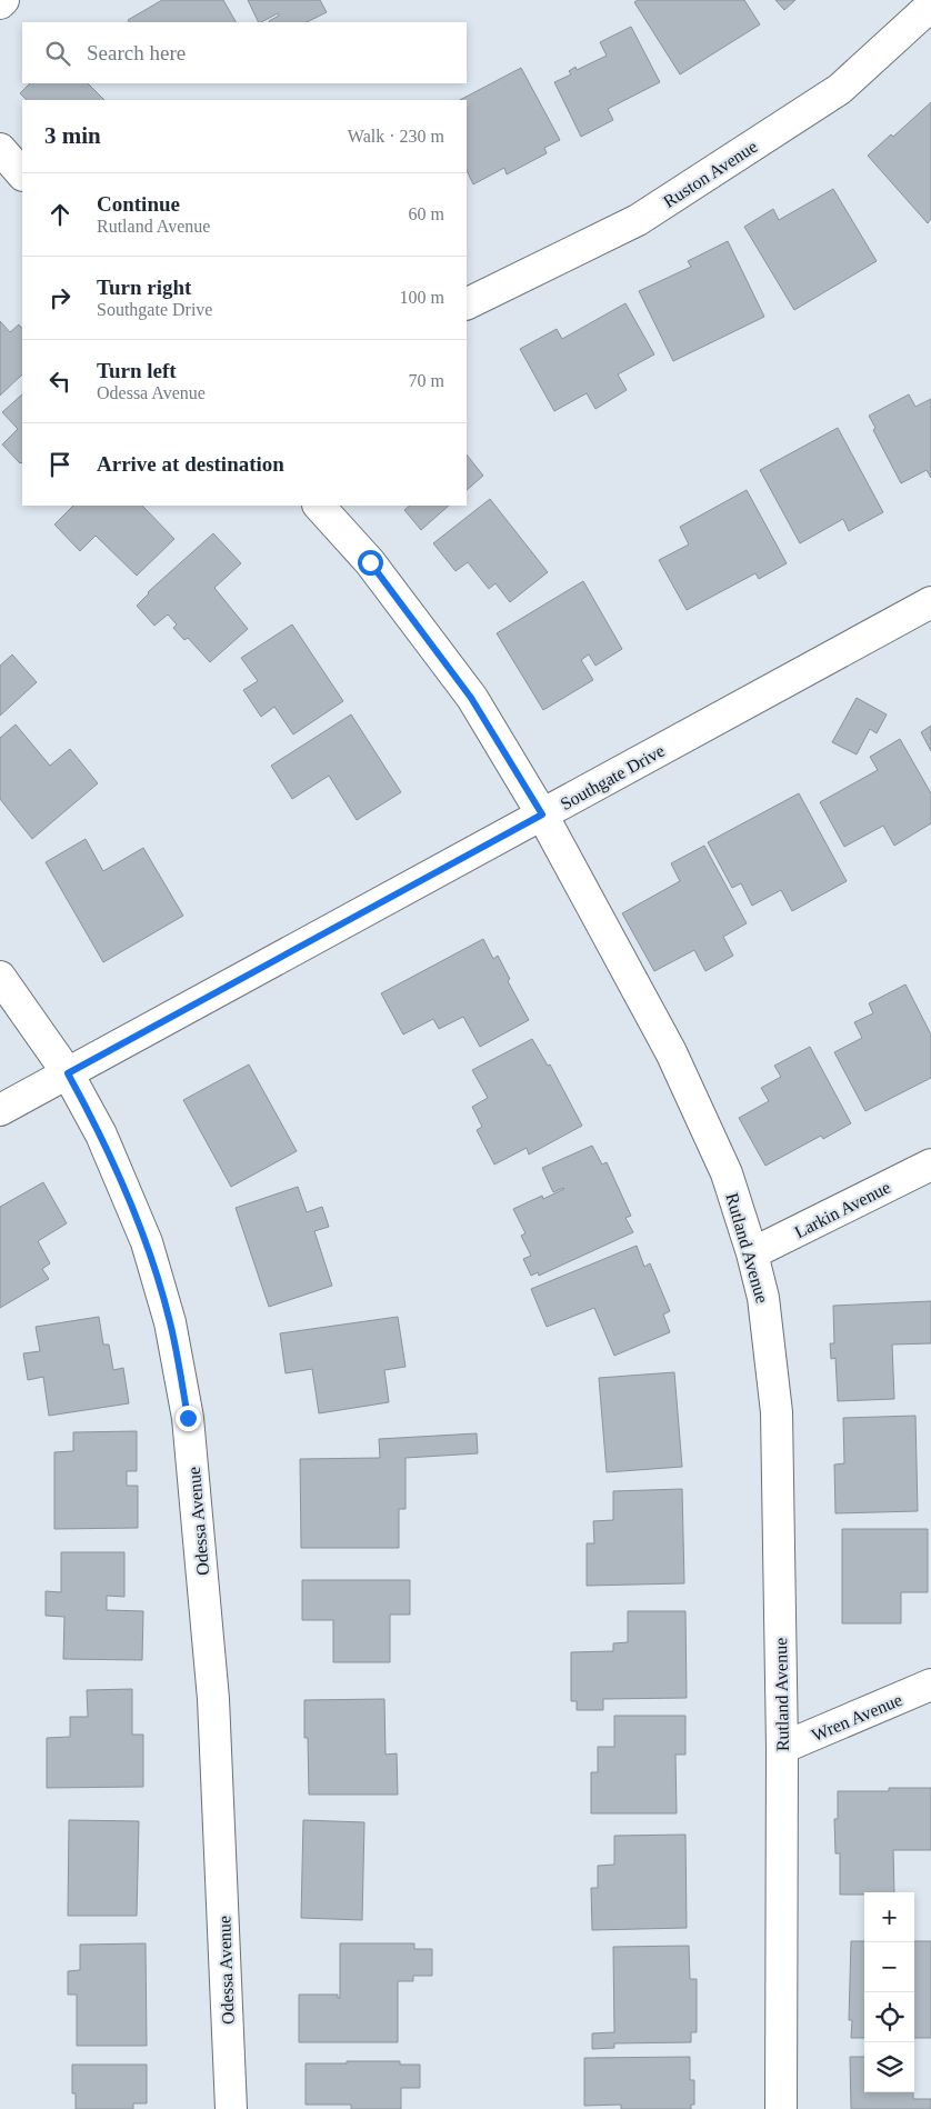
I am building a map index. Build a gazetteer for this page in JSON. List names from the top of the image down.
{
  "streets": {
    "street": [
      "Ruston Avenue",
      "Southgate Drive",
      "Larkin Avenue",
      "Rutland Avenue",
      "Odessa Avenue",
      "Wren Avenue"
    ]
  },
  "crossings": [
    ["Southgate Drive", "Rutland Avenue"],
    ["Southgate Drive", "Odessa Avenue"],
    ["Larkin Avenue", "Rutland Avenue"],
    ["Rutland Avenue", "Wren Avenue"]
  ],
  "page": {
    "search": "Search here",
    "heading": ["3 min", "Walk · 230 m"],
    "list": [
      ["Continue", "Rutland Avenue", "60 m"],
      ["Turn right", "Southgate Drive", "100 m"],
      ["Turn left", "Odessa Avenue", "70 m"],
      "Arrive at destination"
    ],
    "map_buttons": ["+", "−"]
  }
}
